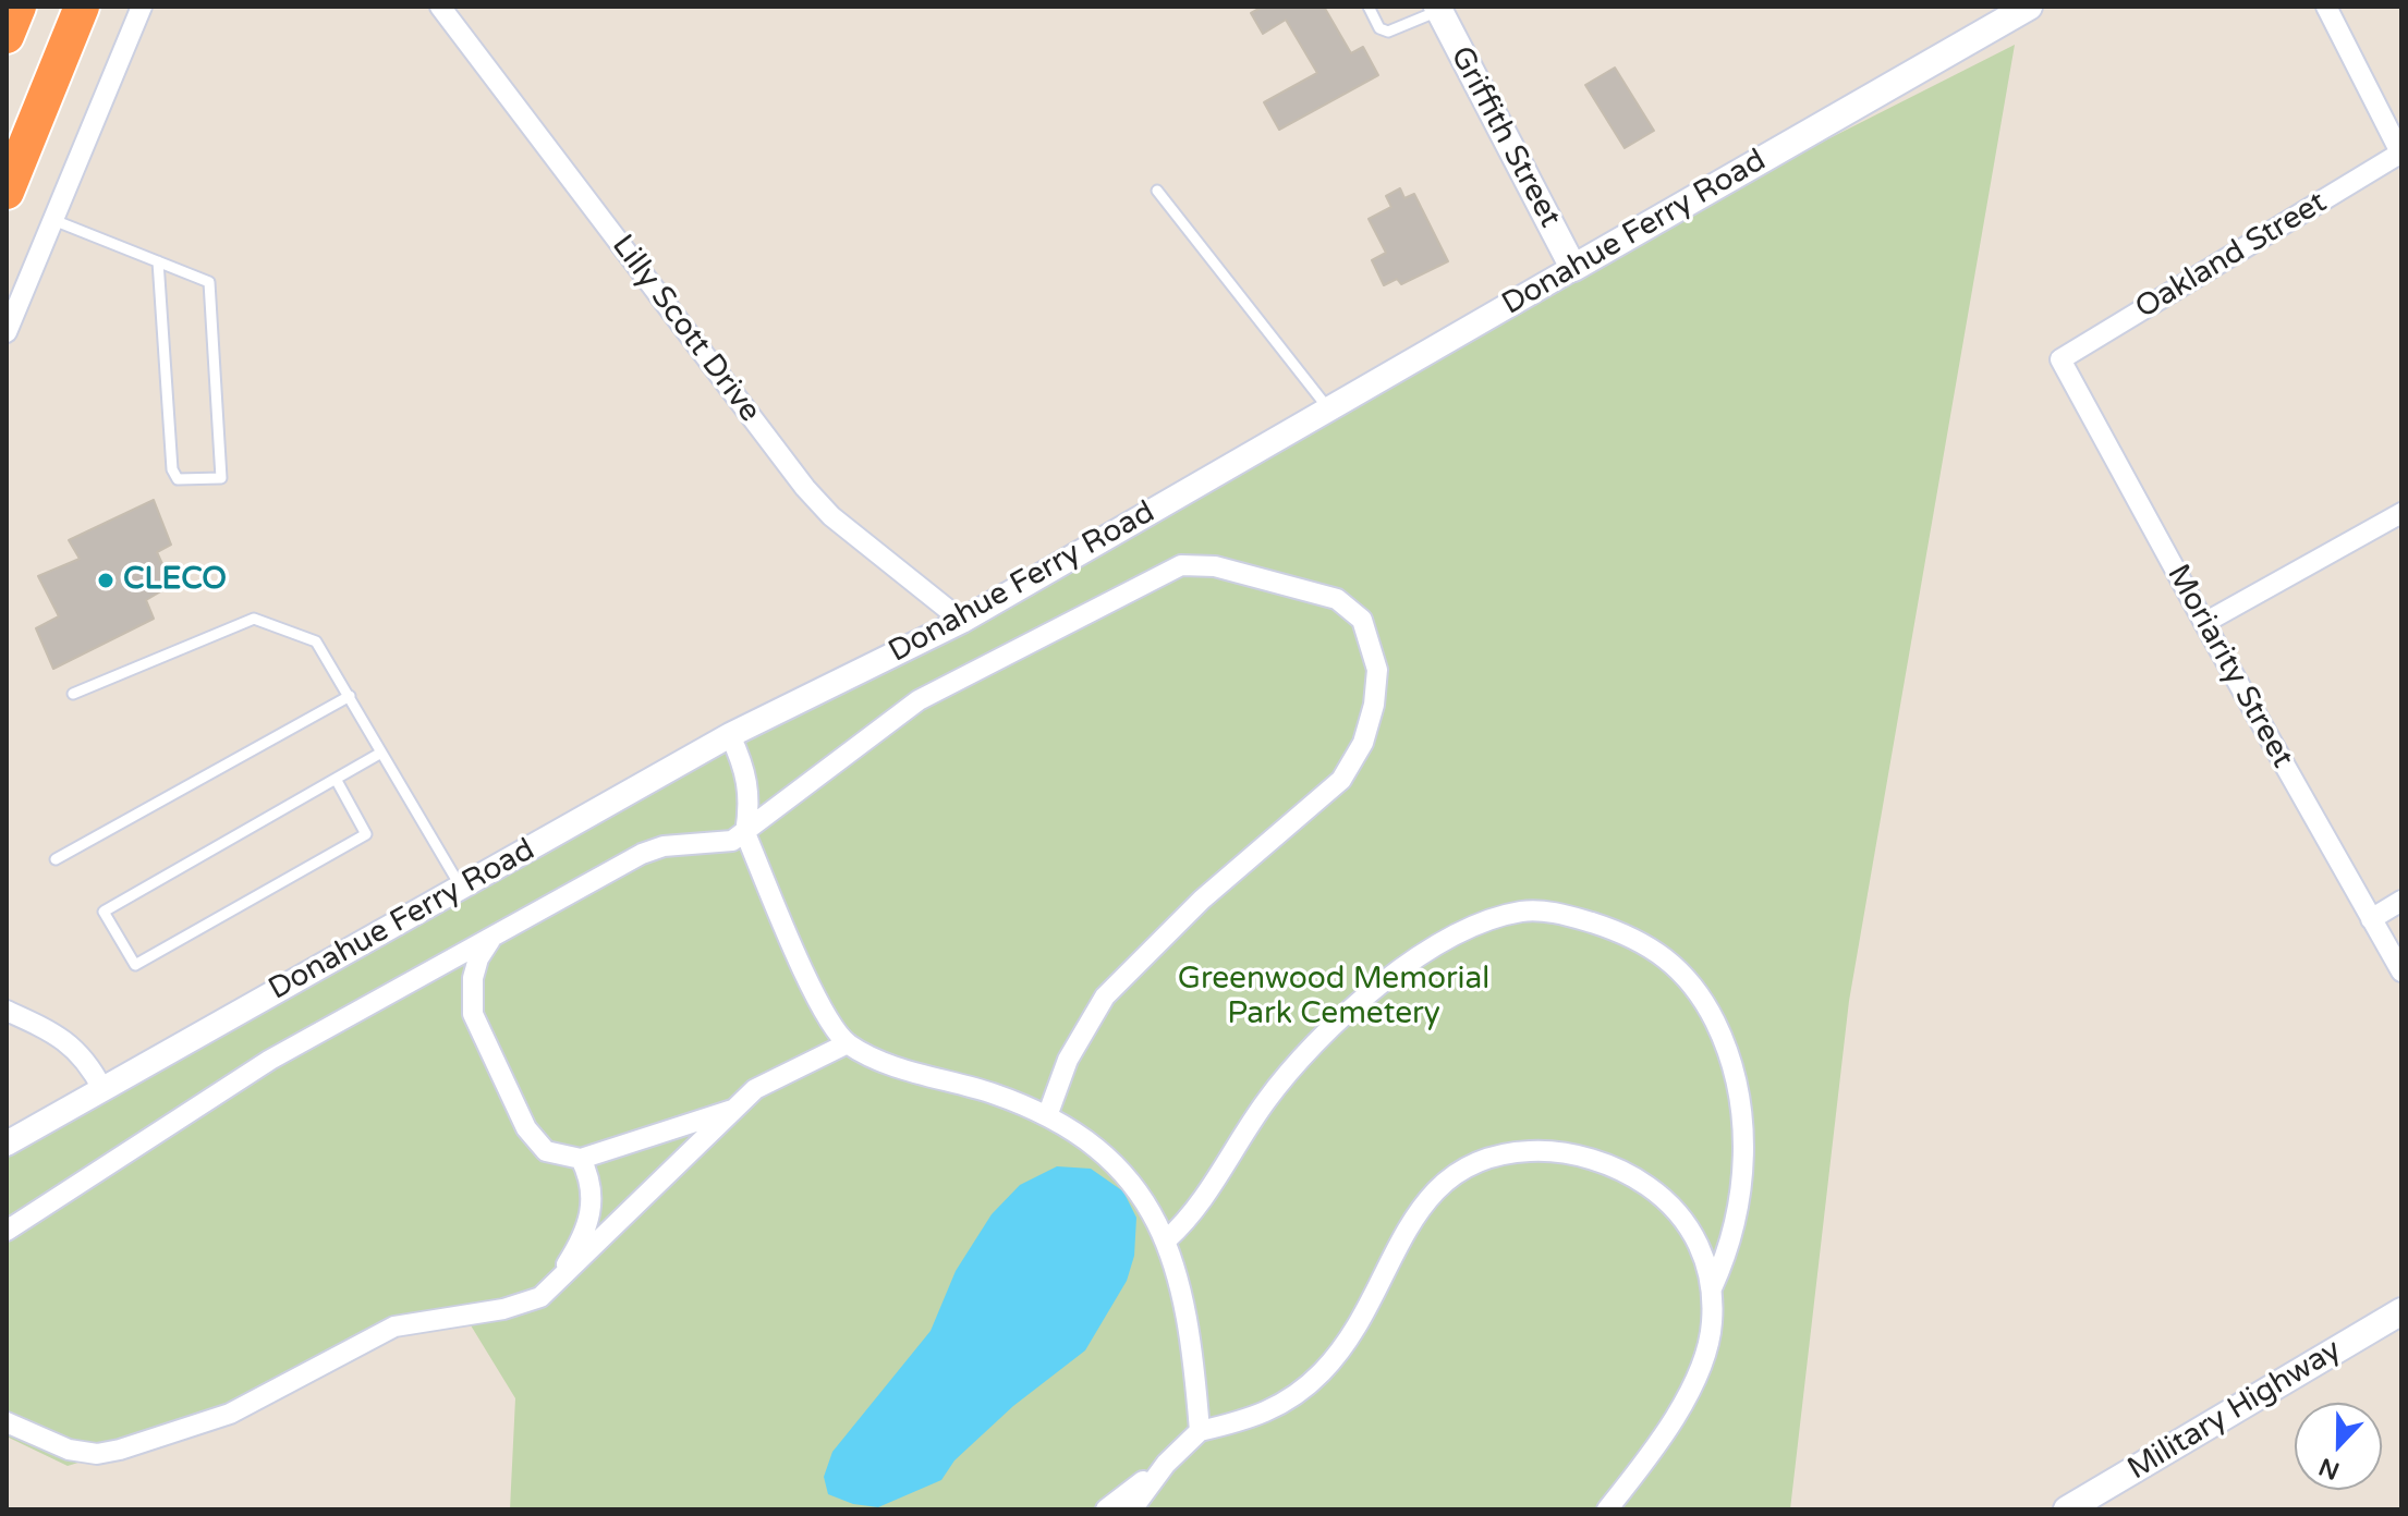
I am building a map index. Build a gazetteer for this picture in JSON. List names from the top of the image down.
{
  "streets": {
    "main road": ["Griffith Street", "Donahue Ferry Road", "Military Highway"],
    "street": ["Oakland Street", "Lilly Scott Drive", "Moriarity Street"]
  },
  "crossings": [
    ["Griffith Street", "Donahue Ferry Road"],
    ["Donahue Ferry Road", "Lilly Scott Drive"],
    ["Oakland Street", "Moriarity Street"]
  ],
  "parks": ["Greenwood Memorial Park Cemetery"],
  "places": ["CLECO"],
  "north": "bottom"
}
